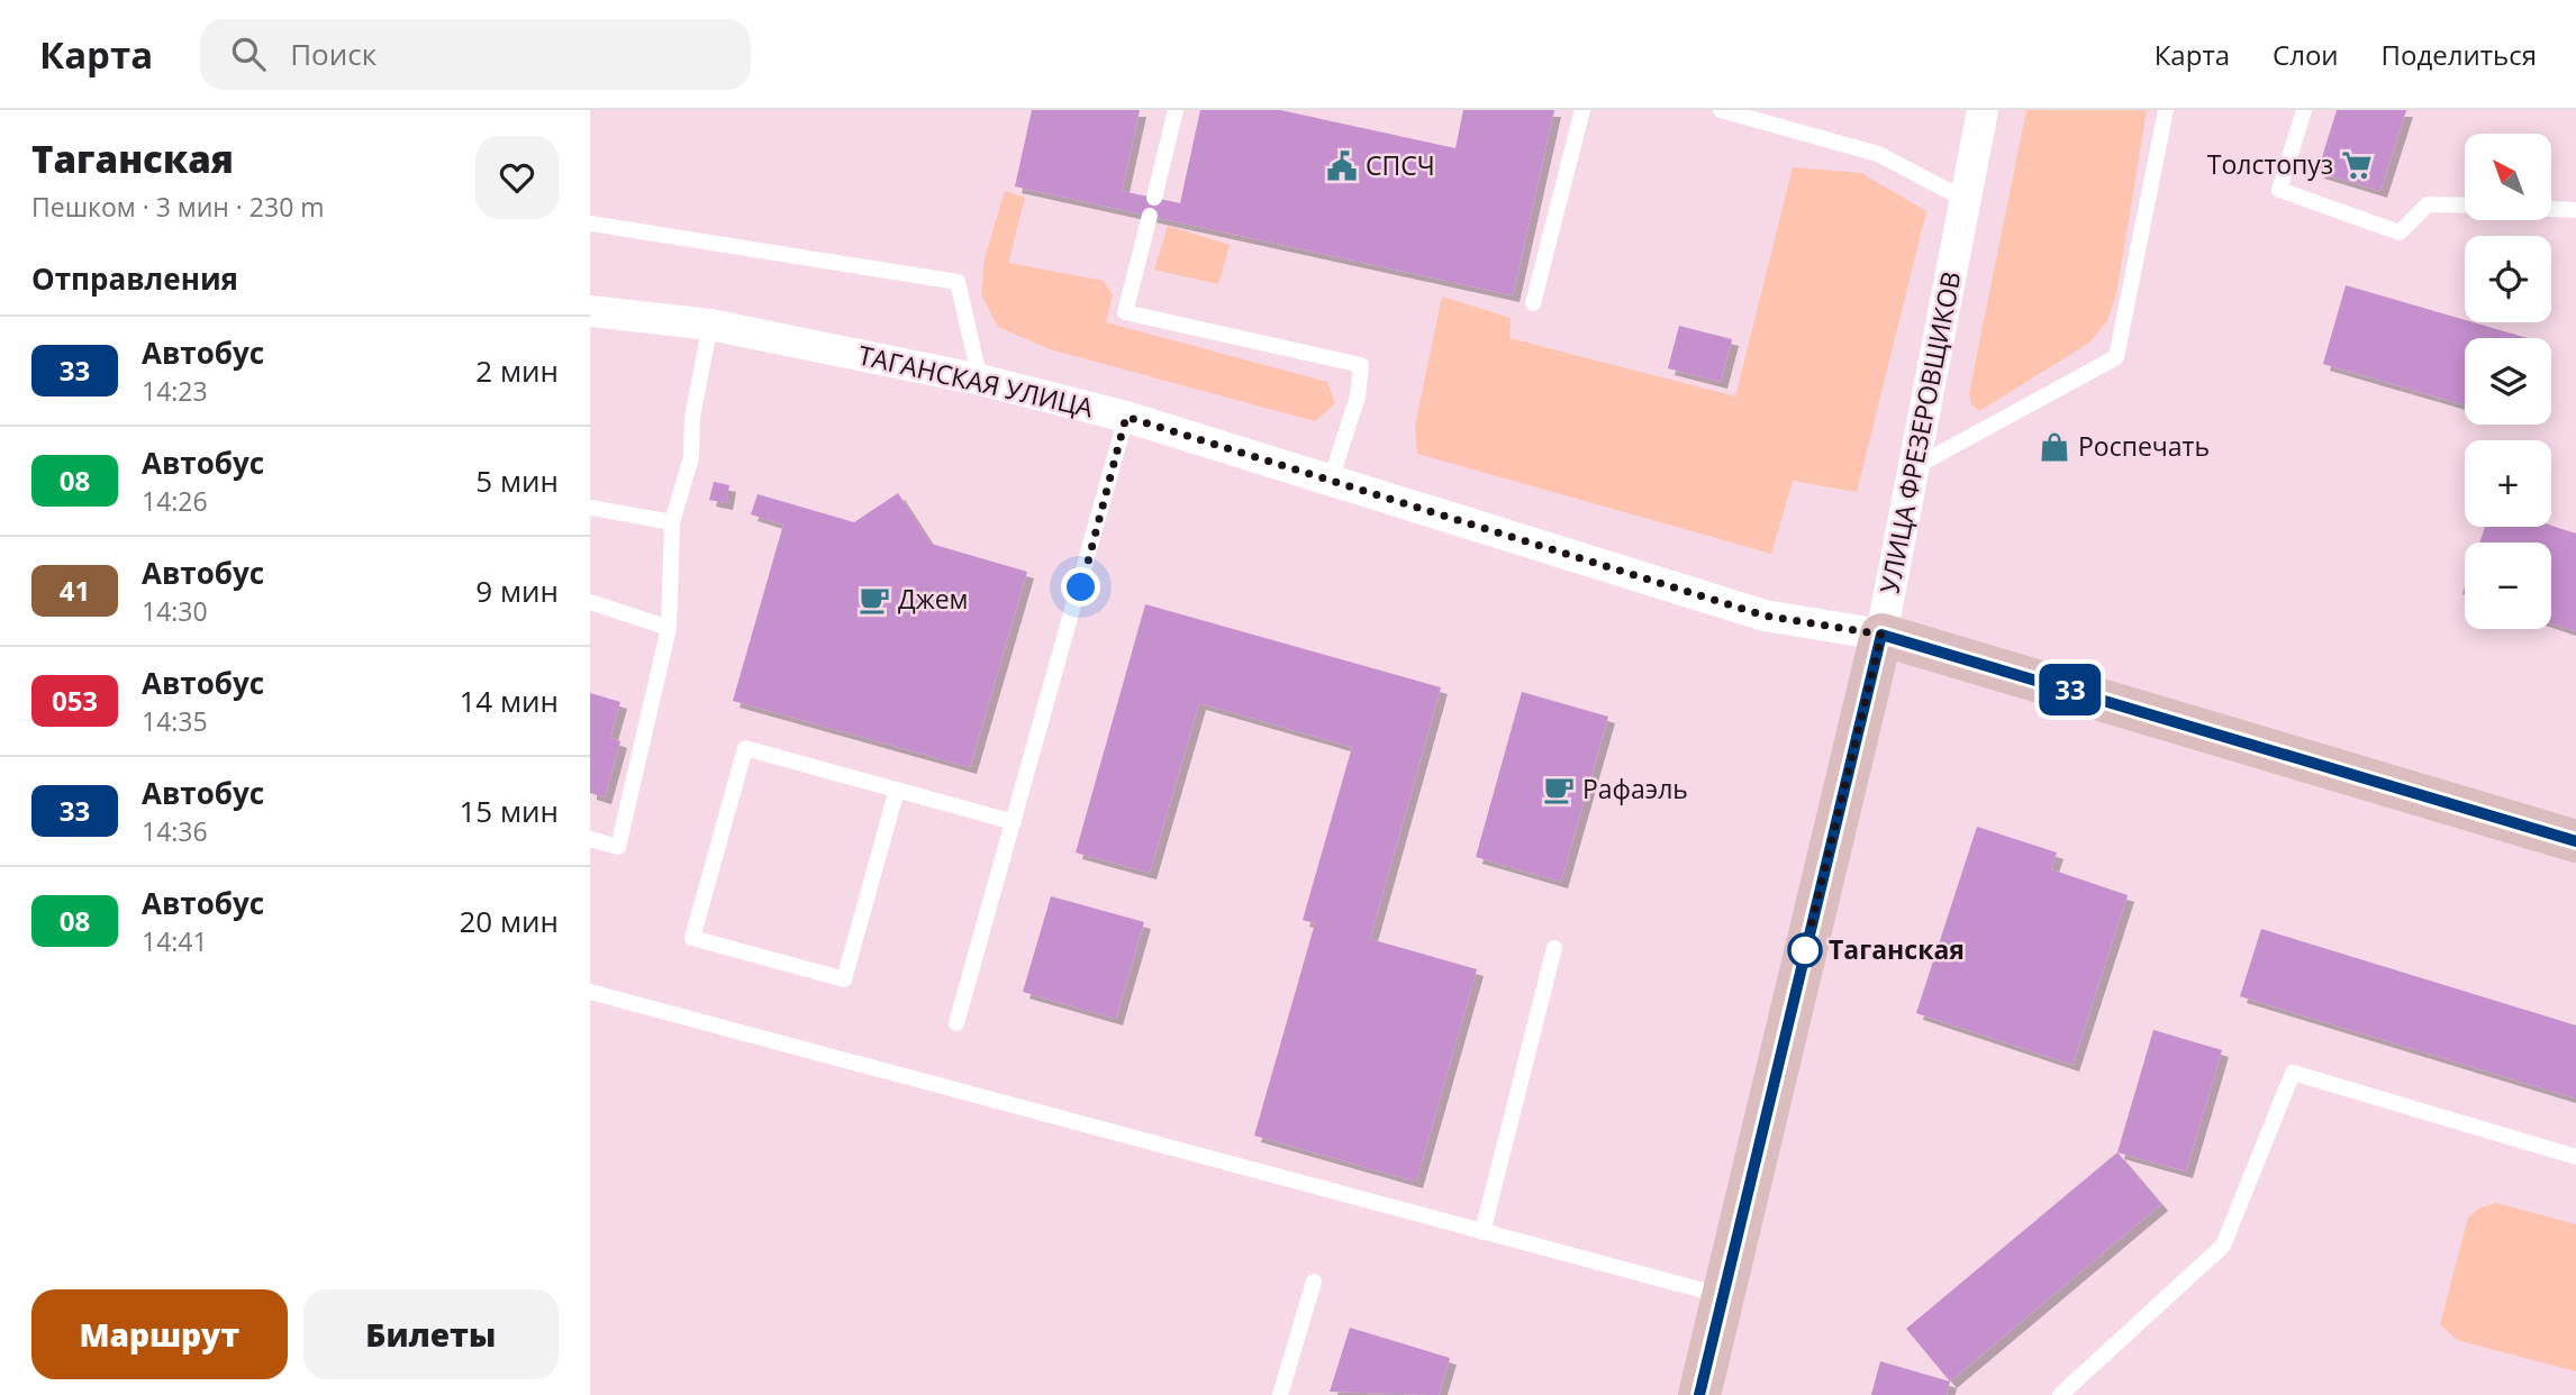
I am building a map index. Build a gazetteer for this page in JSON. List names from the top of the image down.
{
  "streets": {
    "main road": ["ТАГАНСКАЯ УЛИЦА", "УЛИЦА ФРЕЗЕРОВЩИКОВ"]
  },
  "crossings": [
    ["ТАГАНСКАЯ УЛИЦА", "УЛИЦА ФРЕЗЕРОВЩИКОВ"]
  ],
  "places": {
    "supermarket": ["Толстопуз"],
    "public building": ["СПСЧ"],
    "shop": ["Роспечать"],
    "cafe": ["Джем", "Рафаэль"],
    "other": ["Таганская"]
  },
  "lines": ["bus line 33"],
  "north": "top left",
  "page": {
    "header": "Карта",
    "search": "Поиск",
    "nav": ["Карта", "Слои", "Поделиться"],
    "heading": [
      ["Таганская", "Пешком · 3 мин · 230 m"],
      "Отправления"
    ],
    "on_map": "33",
    "map_buttons": ["+", "−"],
    "list": [
      {
        "mark": "33",
        "name": "Автобус",
        "note": "14:23",
        "value": "2 мин"
      },
      {
        "mark": "08",
        "name": "Автобус",
        "note": "14:26",
        "value": "5 мин"
      },
      {
        "mark": "41",
        "name": "Автобус",
        "note": "14:30",
        "value": "9 мин"
      },
      {
        "mark": "053",
        "name": "Автобус",
        "note": "14:35",
        "value": "14 мин"
      },
      {
        "mark": "33",
        "name": "Автобус",
        "note": "14:36",
        "value": "15 мин"
      },
      {
        "mark": "08",
        "name": "Автобус",
        "note": "14:41",
        "value": "20 мин"
      }
    ],
    "buttons": ["Маршрут", "Билеты"]
  }
}
